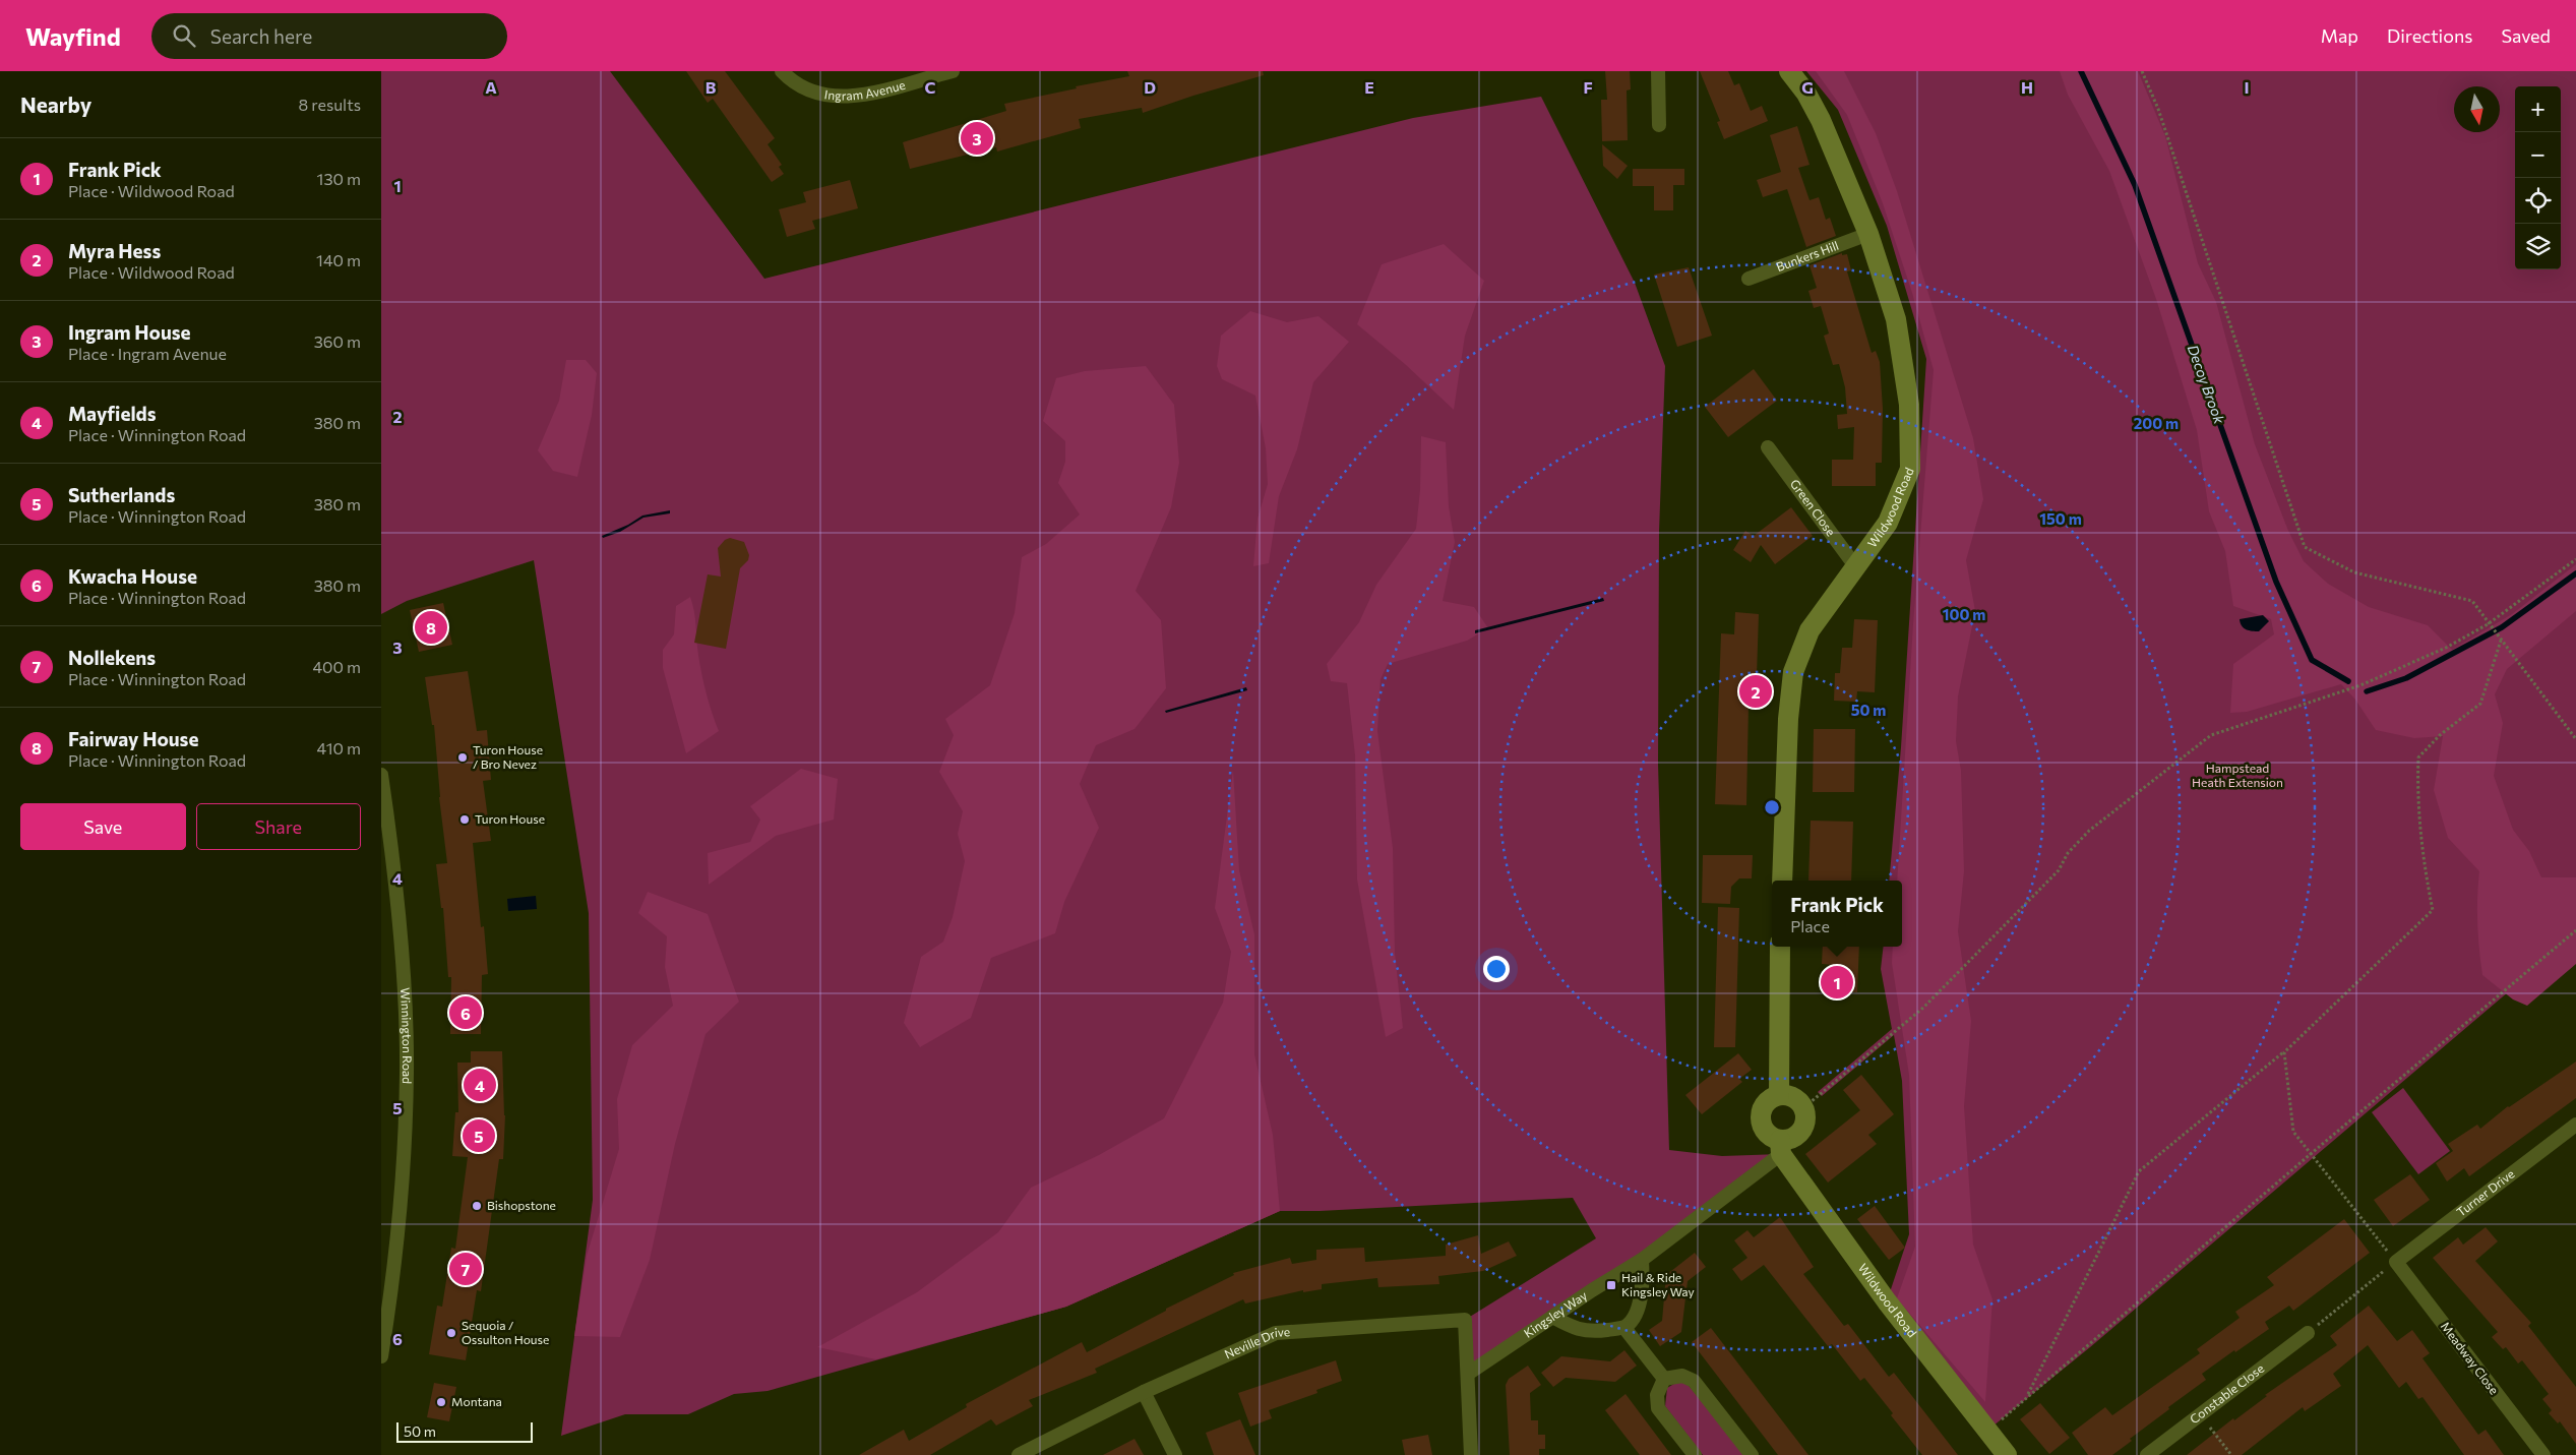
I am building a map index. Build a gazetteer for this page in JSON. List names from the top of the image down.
{
  "streets": {
    "street": [
      "Ingram Avenue",
      "Bunkers Hill",
      "Green Close",
      "Wildwood Road",
      "Winnington Road",
      "Turner Drive",
      "Kingsley Way",
      "Neville Drive",
      "Meadway Close",
      "Constable Close"
    ]
  },
  "crossings": [
    ["Bunkers Hill", "Wildwood Road"],
    ["Green Close", "Wildwood Road"],
    ["Wildwood Road", "Kingsley Way"],
    ["Turner Drive", "Meadway Close"],
    ["Kingsley Way", "Neville Drive"]
  ],
  "water": ["Decoy Brook"],
  "parks": ["Hampstead Heath Extension"],
  "places": {
    "other": [
      "Turon House / Bro Nevez",
      "Turon House",
      "Bishopstone",
      "Sequoia / Ossulton House",
      "Montana"
    ],
    "transit": ["Hail & Ride Kingsley Way"]
  },
  "scale_bar": "50 m",
  "north": "bottom",
  "page": {
    "header": "Wayfind",
    "search": "Search here",
    "nav": ["Map", "Directions", "Saved"],
    "heading": ["Nearby", "8 results"],
    "map_buttons": ["+", "−"],
    "pins": [
      "3",
      "8",
      "2",
      "1",
      "6",
      "4",
      "5",
      "7"
    ],
    "list": [
      {
        "mark": "1",
        "name": "Frank Pick",
        "note": "Place · Wildwood Road",
        "value": "130 m"
      },
      {
        "mark": "2",
        "name": "Myra Hess",
        "note": "Place · Wildwood Road",
        "value": "140 m"
      },
      {
        "mark": "3",
        "name": "Ingram House",
        "note": "Place · Ingram Avenue",
        "value": "360 m"
      },
      {
        "mark": "4",
        "name": "Mayfields",
        "note": "Place · Winnington Road",
        "value": "380 m"
      },
      {
        "mark": "5",
        "name": "Sutherlands",
        "note": "Place · Winnington Road",
        "value": "380 m"
      },
      {
        "mark": "6",
        "name": "Kwacha House",
        "note": "Place · Winnington Road",
        "value": "380 m"
      },
      {
        "mark": "7",
        "name": "Nollekens",
        "note": "Place · Winnington Road",
        "value": "400 m"
      },
      {
        "mark": "8",
        "name": "Fairway House",
        "note": "Place · Winnington Road",
        "value": "410 m"
      }
    ],
    "buttons": ["Save", "Share"],
    "popup": ["Frank Pick", "Place"],
    "scale": "50 m"
  },
  "grid": {
    "columns": [
      "A",
      "B",
      "C",
      "D",
      "E",
      "F",
      "G",
      "H",
      "I"
    ],
    "rows": [
      "1",
      "2",
      "3",
      "4",
      "5",
      "6"
    ]
  },
  "rings": [
    "200 m",
    "150 m",
    "100 m",
    "50 m"
  ]
}
